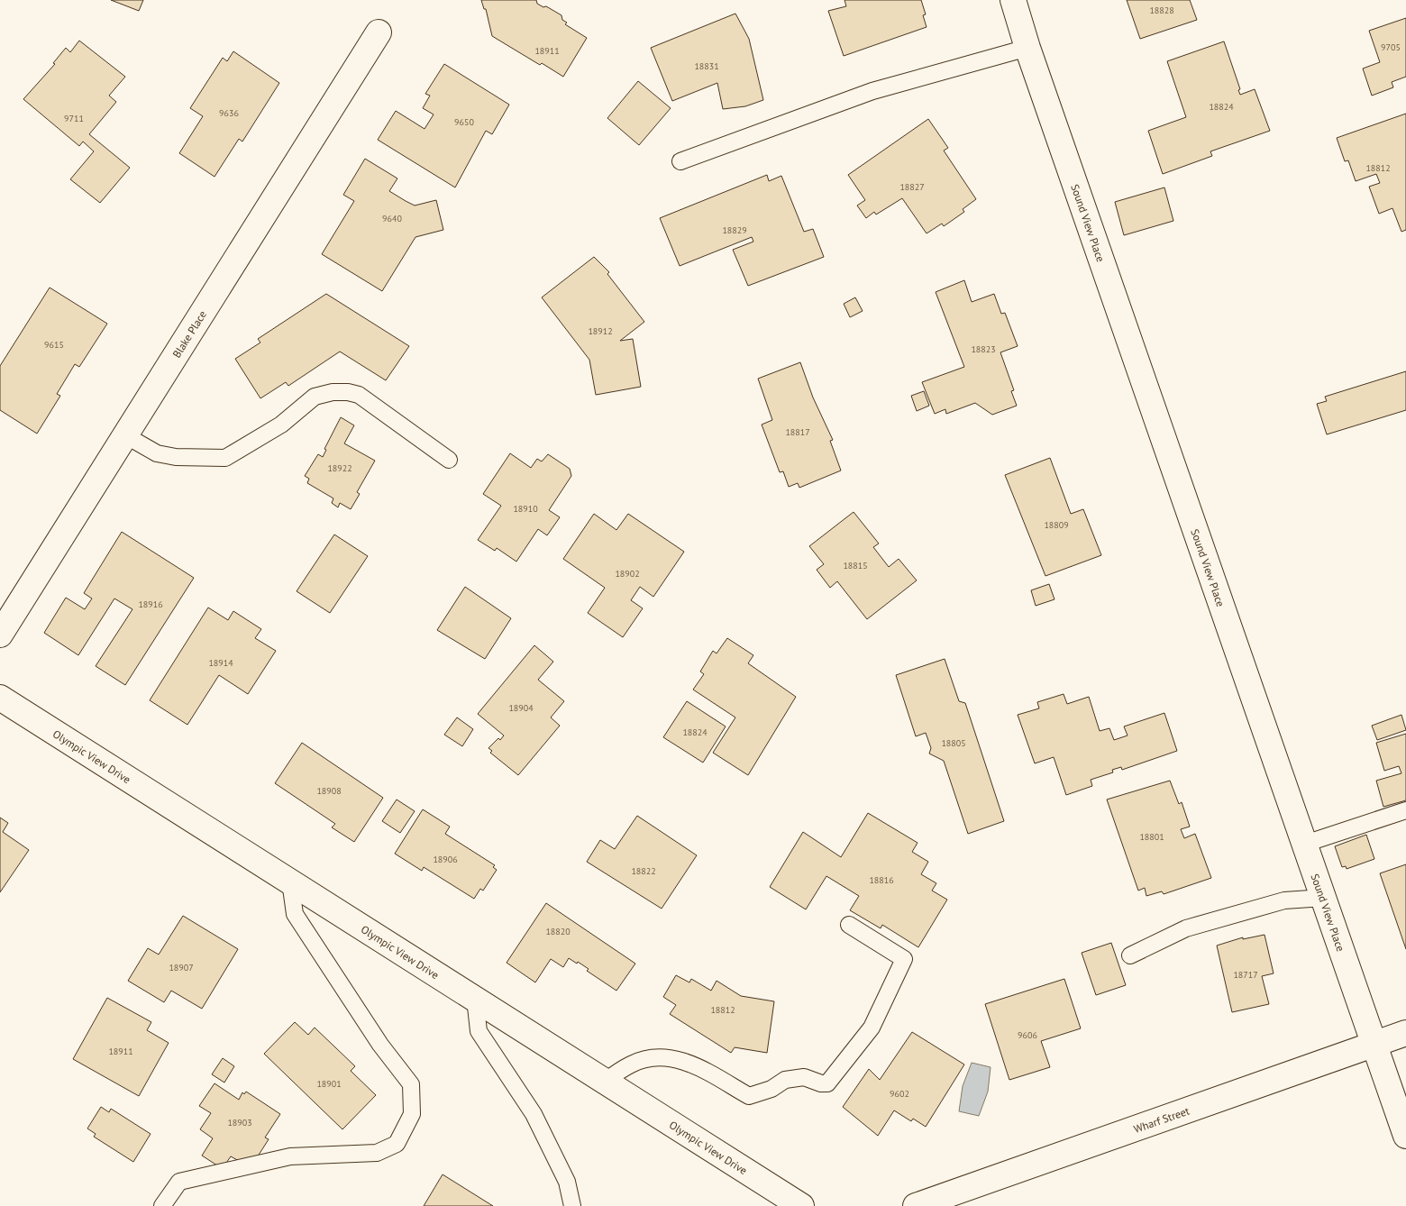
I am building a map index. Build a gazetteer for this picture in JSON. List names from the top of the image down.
{
  "streets": {
    "street": [
      "Sound View Place",
      "Blake Place",
      "Olympic View Drive",
      "Wharf Street"
    ]
  },
  "crossings": [
    ["Sound View Place", "Wharf Street"]
  ],
  "house_numbers": [
    "18828",
    "9705",
    "18911",
    "18831",
    "18824",
    "9636",
    "9711",
    "9650",
    "18812",
    "18827",
    "9640",
    "18829",
    "18912",
    "9615",
    "18823",
    "18817",
    "18922",
    "18910",
    "18809",
    "18815",
    "18902",
    "18916",
    "18914",
    "18904",
    "18824",
    "18805",
    "18908",
    "18801",
    "18906",
    "18822",
    "18816",
    "18820",
    "18907",
    "18717",
    "18812",
    "9606",
    "18911",
    "18901",
    "9602",
    "18903"
  ]
}
